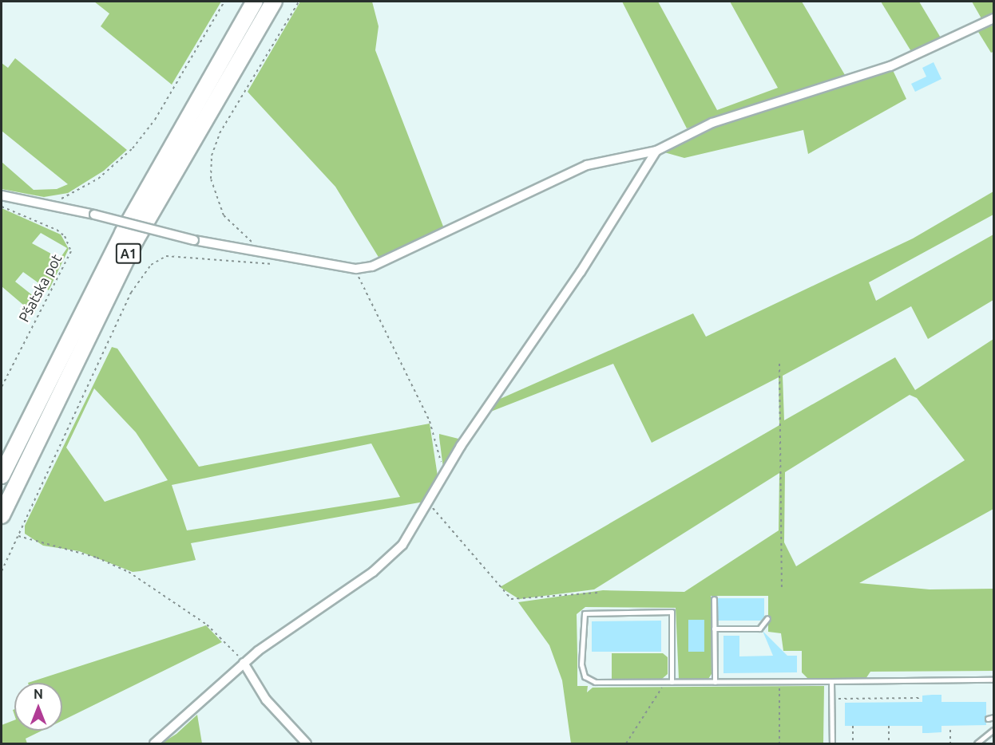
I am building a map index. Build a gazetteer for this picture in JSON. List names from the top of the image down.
{
  "streets": {
    "highway": ["A1"],
    "path": ["Pšatska pot"]
  },
  "north": "top"
}
